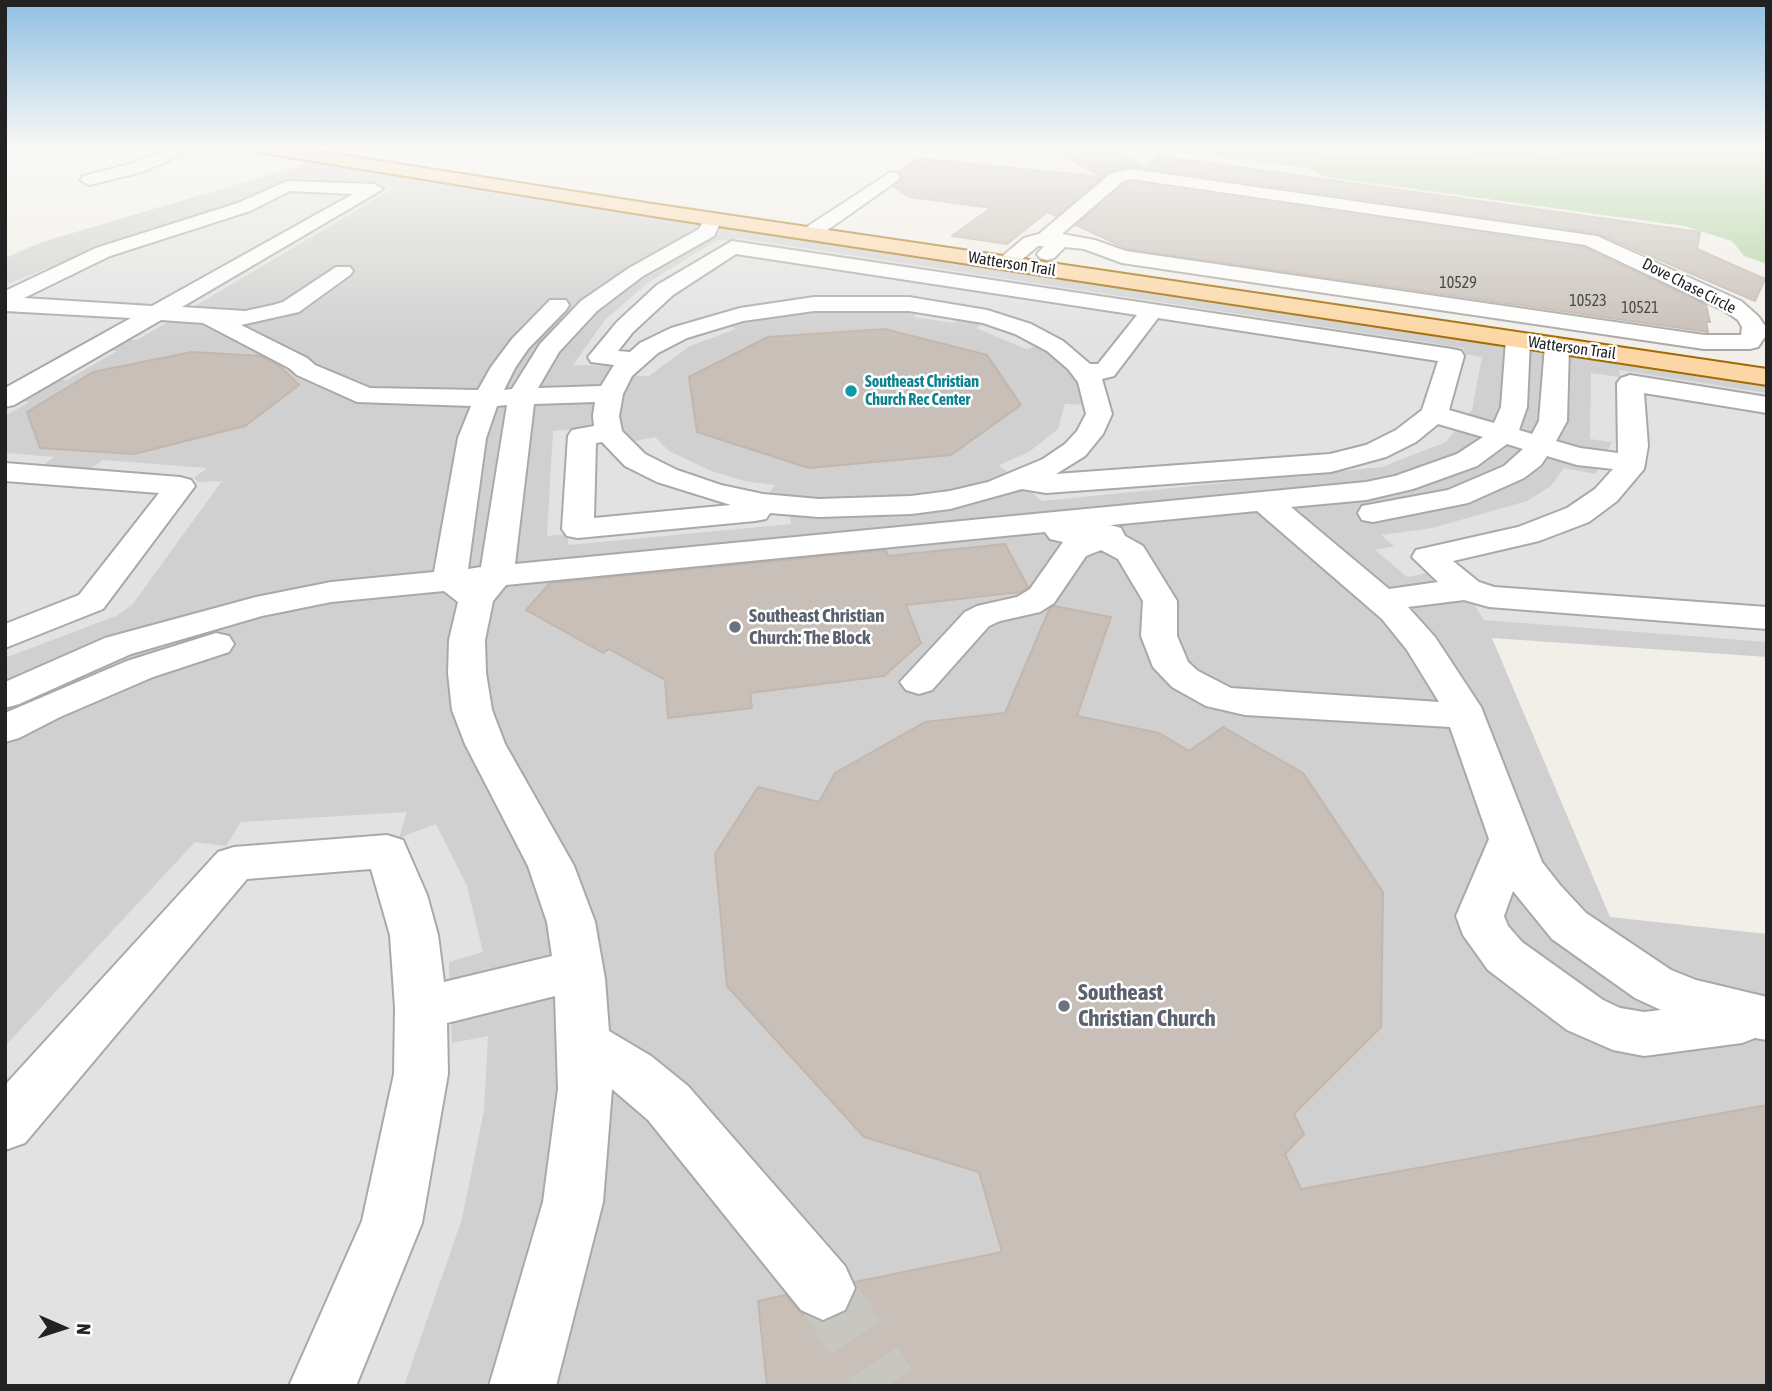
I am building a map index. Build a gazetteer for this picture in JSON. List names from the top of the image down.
{
  "streets": {
    "main road": ["Watterson Trail"],
    "street": ["Dove Chase Circle"]
  },
  "crossings": [
    ["Watterson Trail", "Dove Chase Circle"]
  ],
  "places": ["Southeast Christian Church Rec Center", "Southeast Christian Church: The Block", "Southeast Christian Church"],
  "house_numbers": ["10529", "10523", "10521"],
  "north": "right"
}
